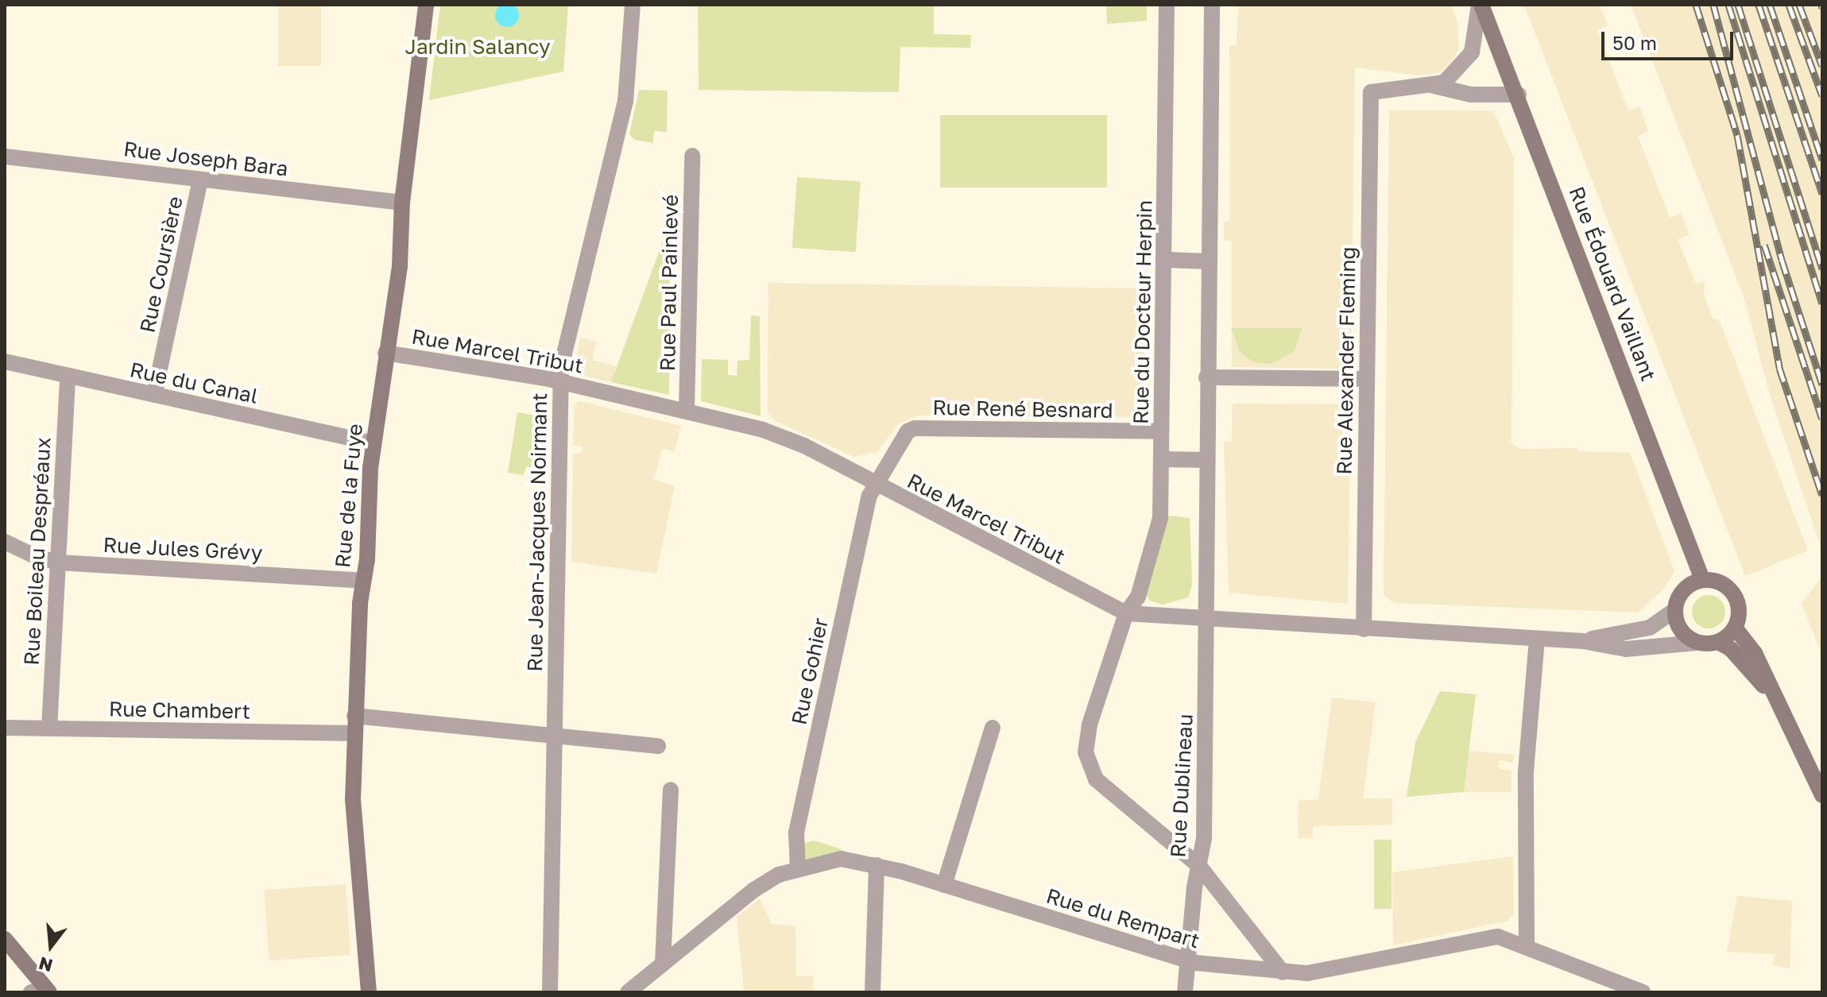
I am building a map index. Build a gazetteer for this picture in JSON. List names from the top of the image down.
{
  "streets": {
    "main road": ["Rue Édouard Vaillant", "Rue de la Fuye"],
    "street": [
      "Rue Joseph Bara",
      "Rue Coursière",
      "Rue Paul Painlevé",
      "Rue du Docteur Herpin",
      "Rue Marcel Tribut",
      "Rue Alexander Fleming",
      "Rue du Canal",
      "Rue René Besnard",
      "Rue Jean-Jacques Noirmant",
      "Rue Jules Grévy",
      "Rue Boileau Despréaux",
      "Rue Gohier",
      "Rue Chambert",
      "Rue Dublineau",
      "Rue du Rempart"
    ]
  },
  "crossings": [
    ["Rue Joseph Bara", "Rue Coursière"],
    ["Rue Joseph Bara", "Rue de la Fuye"],
    ["Rue Coursière", "Rue du Canal"],
    ["Rue Paul Painlevé", "Rue Marcel Tribut"],
    ["Rue Édouard Vaillant", "Rue Marcel Tribut"],
    ["Rue du Docteur Herpin", "Rue Marcel Tribut"],
    ["Rue du Docteur Herpin", "Rue René Besnard"],
    ["Rue du Docteur Herpin", "Rue Dublineau"],
    ["Rue du Docteur Herpin", "Rue du Rempart"],
    ["Rue Marcel Tribut", "Rue Alexander Fleming"],
    ["Rue Marcel Tribut", "Rue René Besnard"],
    ["Rue Marcel Tribut", "Rue de la Fuye"],
    ["Rue Marcel Tribut", "Rue Jean-Jacques Noirmant"],
    ["Rue Marcel Tribut", "Rue Gohier"],
    ["Rue Marcel Tribut", "Rue Dublineau"],
    ["Rue du Canal", "Rue de la Fuye"],
    ["Rue du Canal", "Rue Boileau Despréaux"],
    ["Rue René Besnard", "Rue Gohier"],
    ["Rue de la Fuye", "Rue Jules Grévy"],
    ["Rue de la Fuye", "Rue Chambert"],
    ["Rue Jules Grévy", "Rue Boileau Despréaux"],
    ["Rue Boileau Despréaux", "Rue Chambert"],
    ["Rue Gohier", "Rue du Rempart"],
    ["Rue Dublineau", "Rue du Rempart"]
  ],
  "parks": ["Jardin Salancy"],
  "scale_bar": "50 m",
  "north": "bottom"
}
